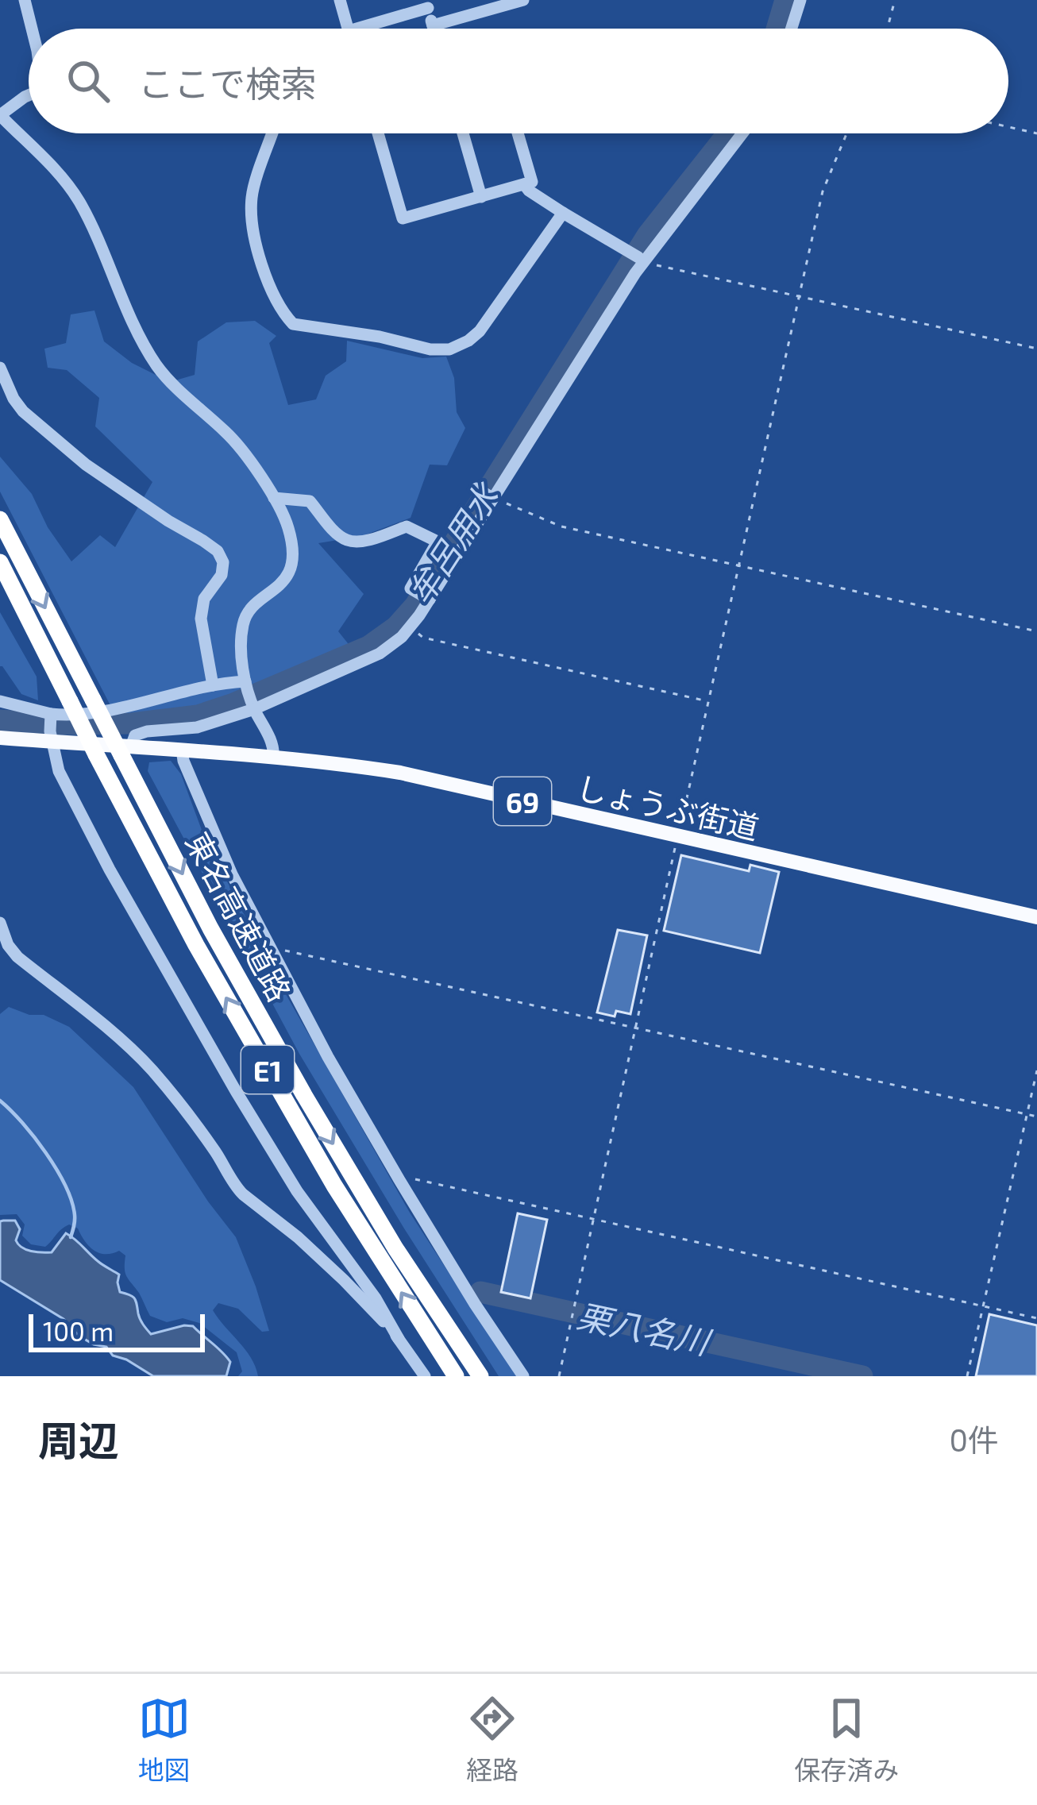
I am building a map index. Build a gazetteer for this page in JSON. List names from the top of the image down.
{
  "streets": {
    "highway": ["東名高速道路", "E1"],
    "main road": ["69", "しょうぶ街道"]
  },
  "crossings": [
    ["しょうぶ街道", "東名高速道路"]
  ],
  "water": ["牟呂用水", "栗八名川"],
  "scale_bar": "100 m",
  "page": {
    "search": "ここで検索",
    "scale": "100 m",
    "heading": ["周辺", "0件"],
    "nav": ["地図", "経路", "保存済み"]
  }
}
